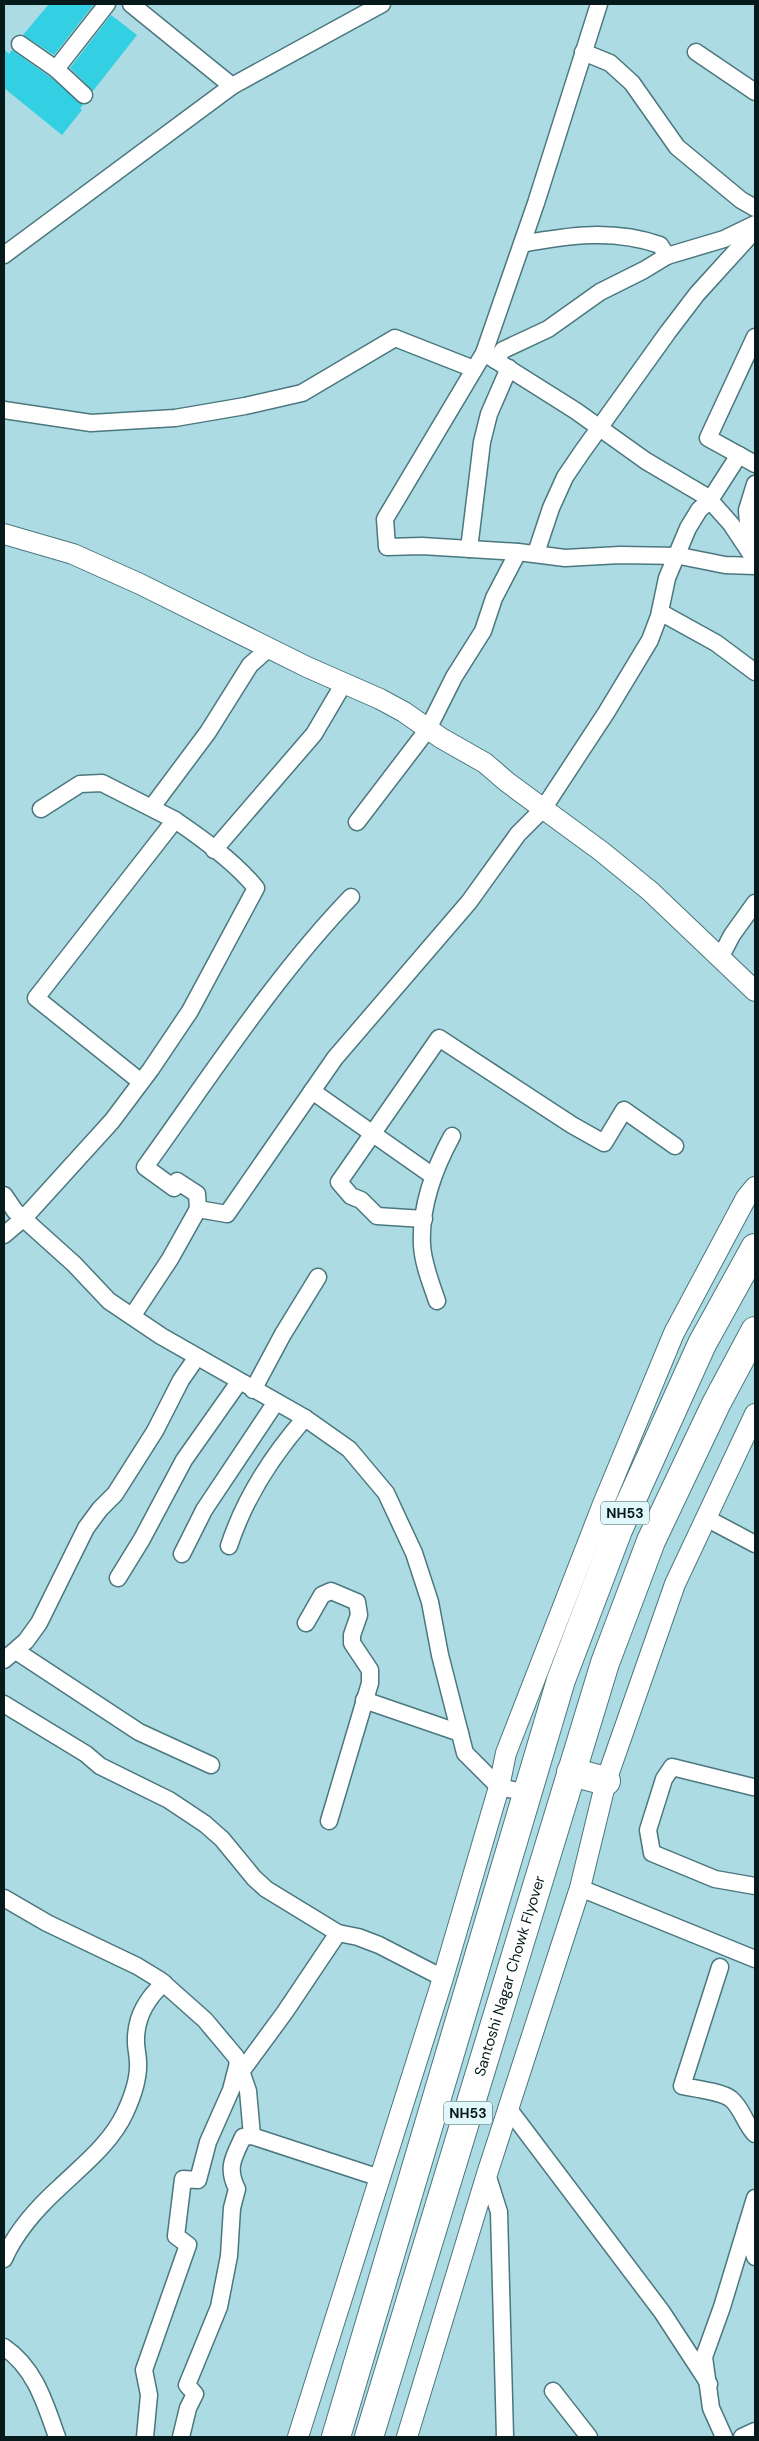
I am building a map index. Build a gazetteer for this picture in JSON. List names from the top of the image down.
{
  "streets": {
    "highway": ["NH53", "Santoshi Nagar Chowk Flyover"]
  },
  "crossings": [
    ["NH53", "Santoshi Nagar Chowk Flyover"]
  ]
}
